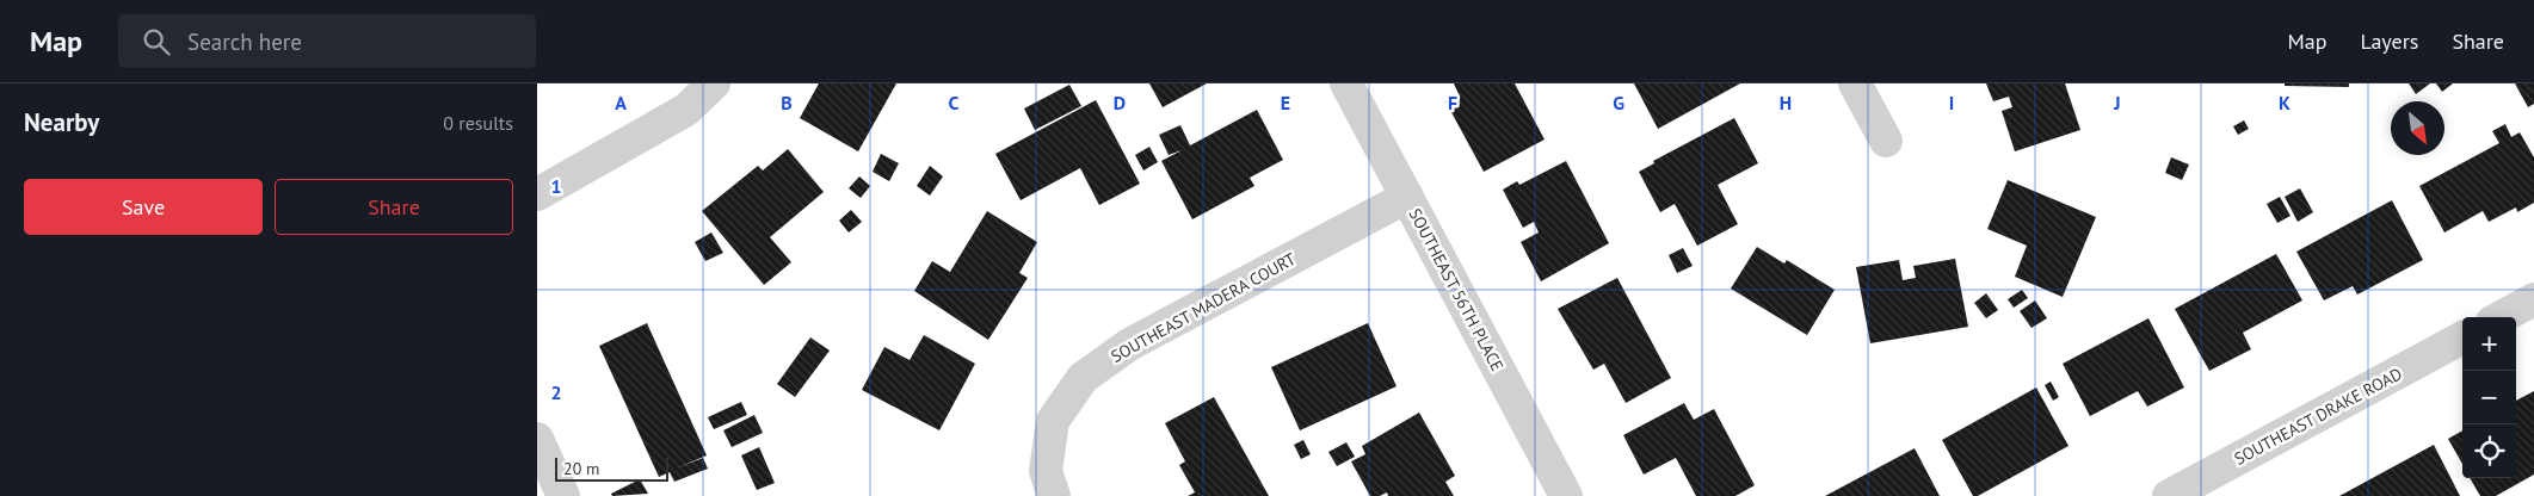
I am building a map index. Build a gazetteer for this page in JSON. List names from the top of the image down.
{
  "streets": {
    "street": ["SOUTHEAST 56TH PLACE", "SOUTHEAST MADERA COURT", "SOUTHEAST DRAKE ROAD"]
  },
  "crossings": [
    ["SOUTHEAST 56TH PLACE", "SOUTHEAST MADERA COURT"]
  ],
  "scale_bar": "20 m",
  "north": "bottom right",
  "page": {
    "header": "Map",
    "search": "Search here",
    "nav": ["Map", "Layers", "Share"],
    "heading": ["Nearby", "0 results"],
    "buttons": ["Save", "Share"],
    "map_buttons": ["+", "−"],
    "scale": "20 m"
  },
  "grid": {
    "columns": [
      "A",
      "B",
      "C",
      "D",
      "E",
      "F",
      "G",
      "H",
      "I",
      "J",
      "K"
    ],
    "rows": ["1", "2"]
  }
}
